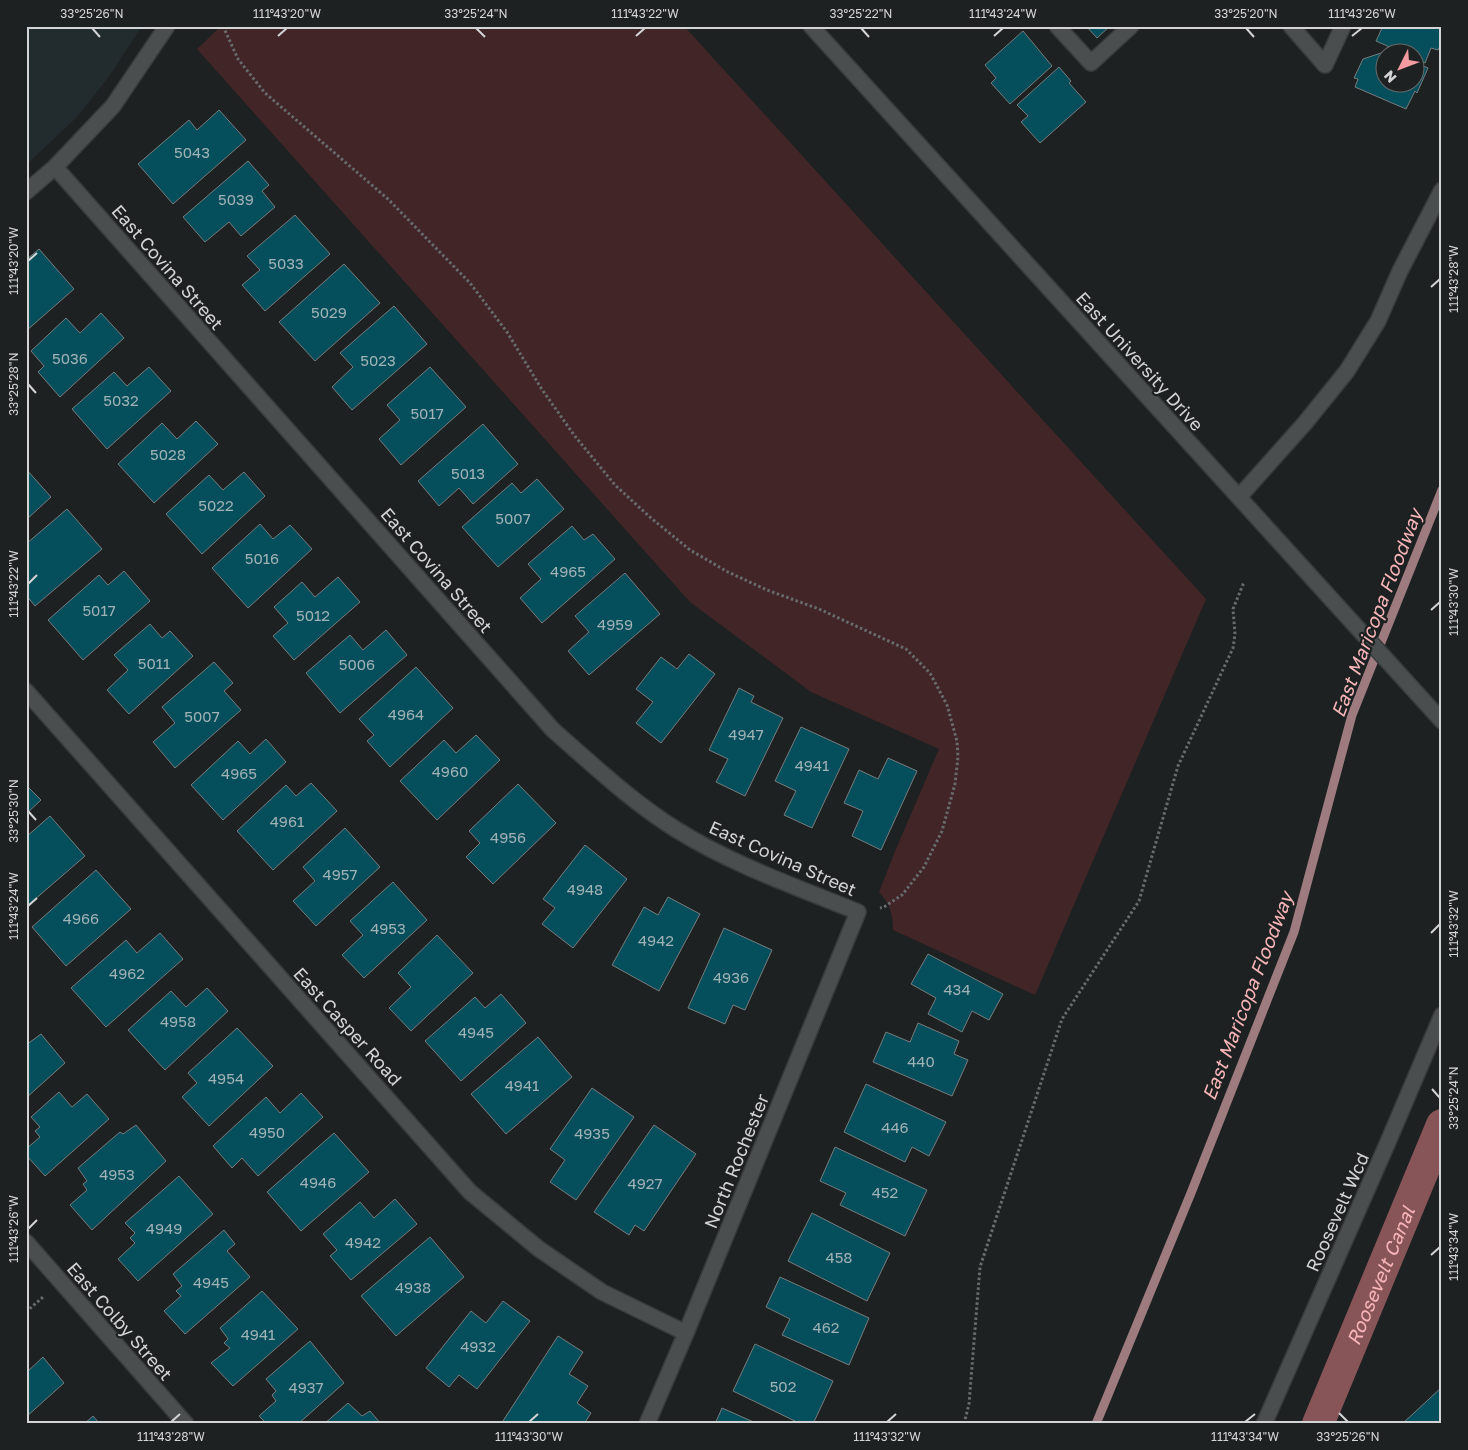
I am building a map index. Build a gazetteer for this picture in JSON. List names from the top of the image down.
{
  "streets": {
    "street": [
      "East Covina Street",
      "East University Drive",
      "East Casper Road",
      "North Rochester",
      "Roosevelt Wcd",
      "East Colby Street"
    ]
  },
  "crossings": [
    ["East Covina Street", "North Rochester"],
    ["East Casper Road", "North Rochester"]
  ],
  "water": ["East Maricopa Floodway", "Roosevelt Canal"],
  "house_numbers": [
    "5043",
    "5039",
    "5033",
    "5029",
    "5036",
    "5023",
    "5032",
    "5017",
    "5028",
    "5013",
    "5022",
    "5007",
    "5016",
    "4965",
    "5017",
    "5012",
    "4959",
    "5011",
    "5006",
    "4964",
    "5007",
    "4947",
    "4941",
    "4960",
    "4965",
    "4961",
    "4956",
    "4957",
    "4948",
    "4966",
    "4953",
    "4942",
    "4962",
    "4936",
    "434",
    "4958",
    "4945",
    "440",
    "4954",
    "4941",
    "446",
    "4950",
    "4935",
    "4953",
    "4946",
    "4927",
    "452",
    "4949",
    "4942",
    "458",
    "4945",
    "4938",
    "462",
    "4941",
    "4932",
    "502",
    "4937"
  ],
  "north": "bottom left",
  "coordinates": [
    "33°25'26\"N",
    "111°43'20\"W",
    "33°25'24\"N",
    "111°43'22\"W",
    "33°25'22\"N",
    "111°43'24\"W",
    "33°25'20\"N",
    "111°43'26\"W",
    "111°43'28\"W",
    "33°25'28\"N",
    "111°43'30\"W",
    "33°25'30\"N",
    "111°43'32\"W",
    "111°43'34\"W"
  ]
}
